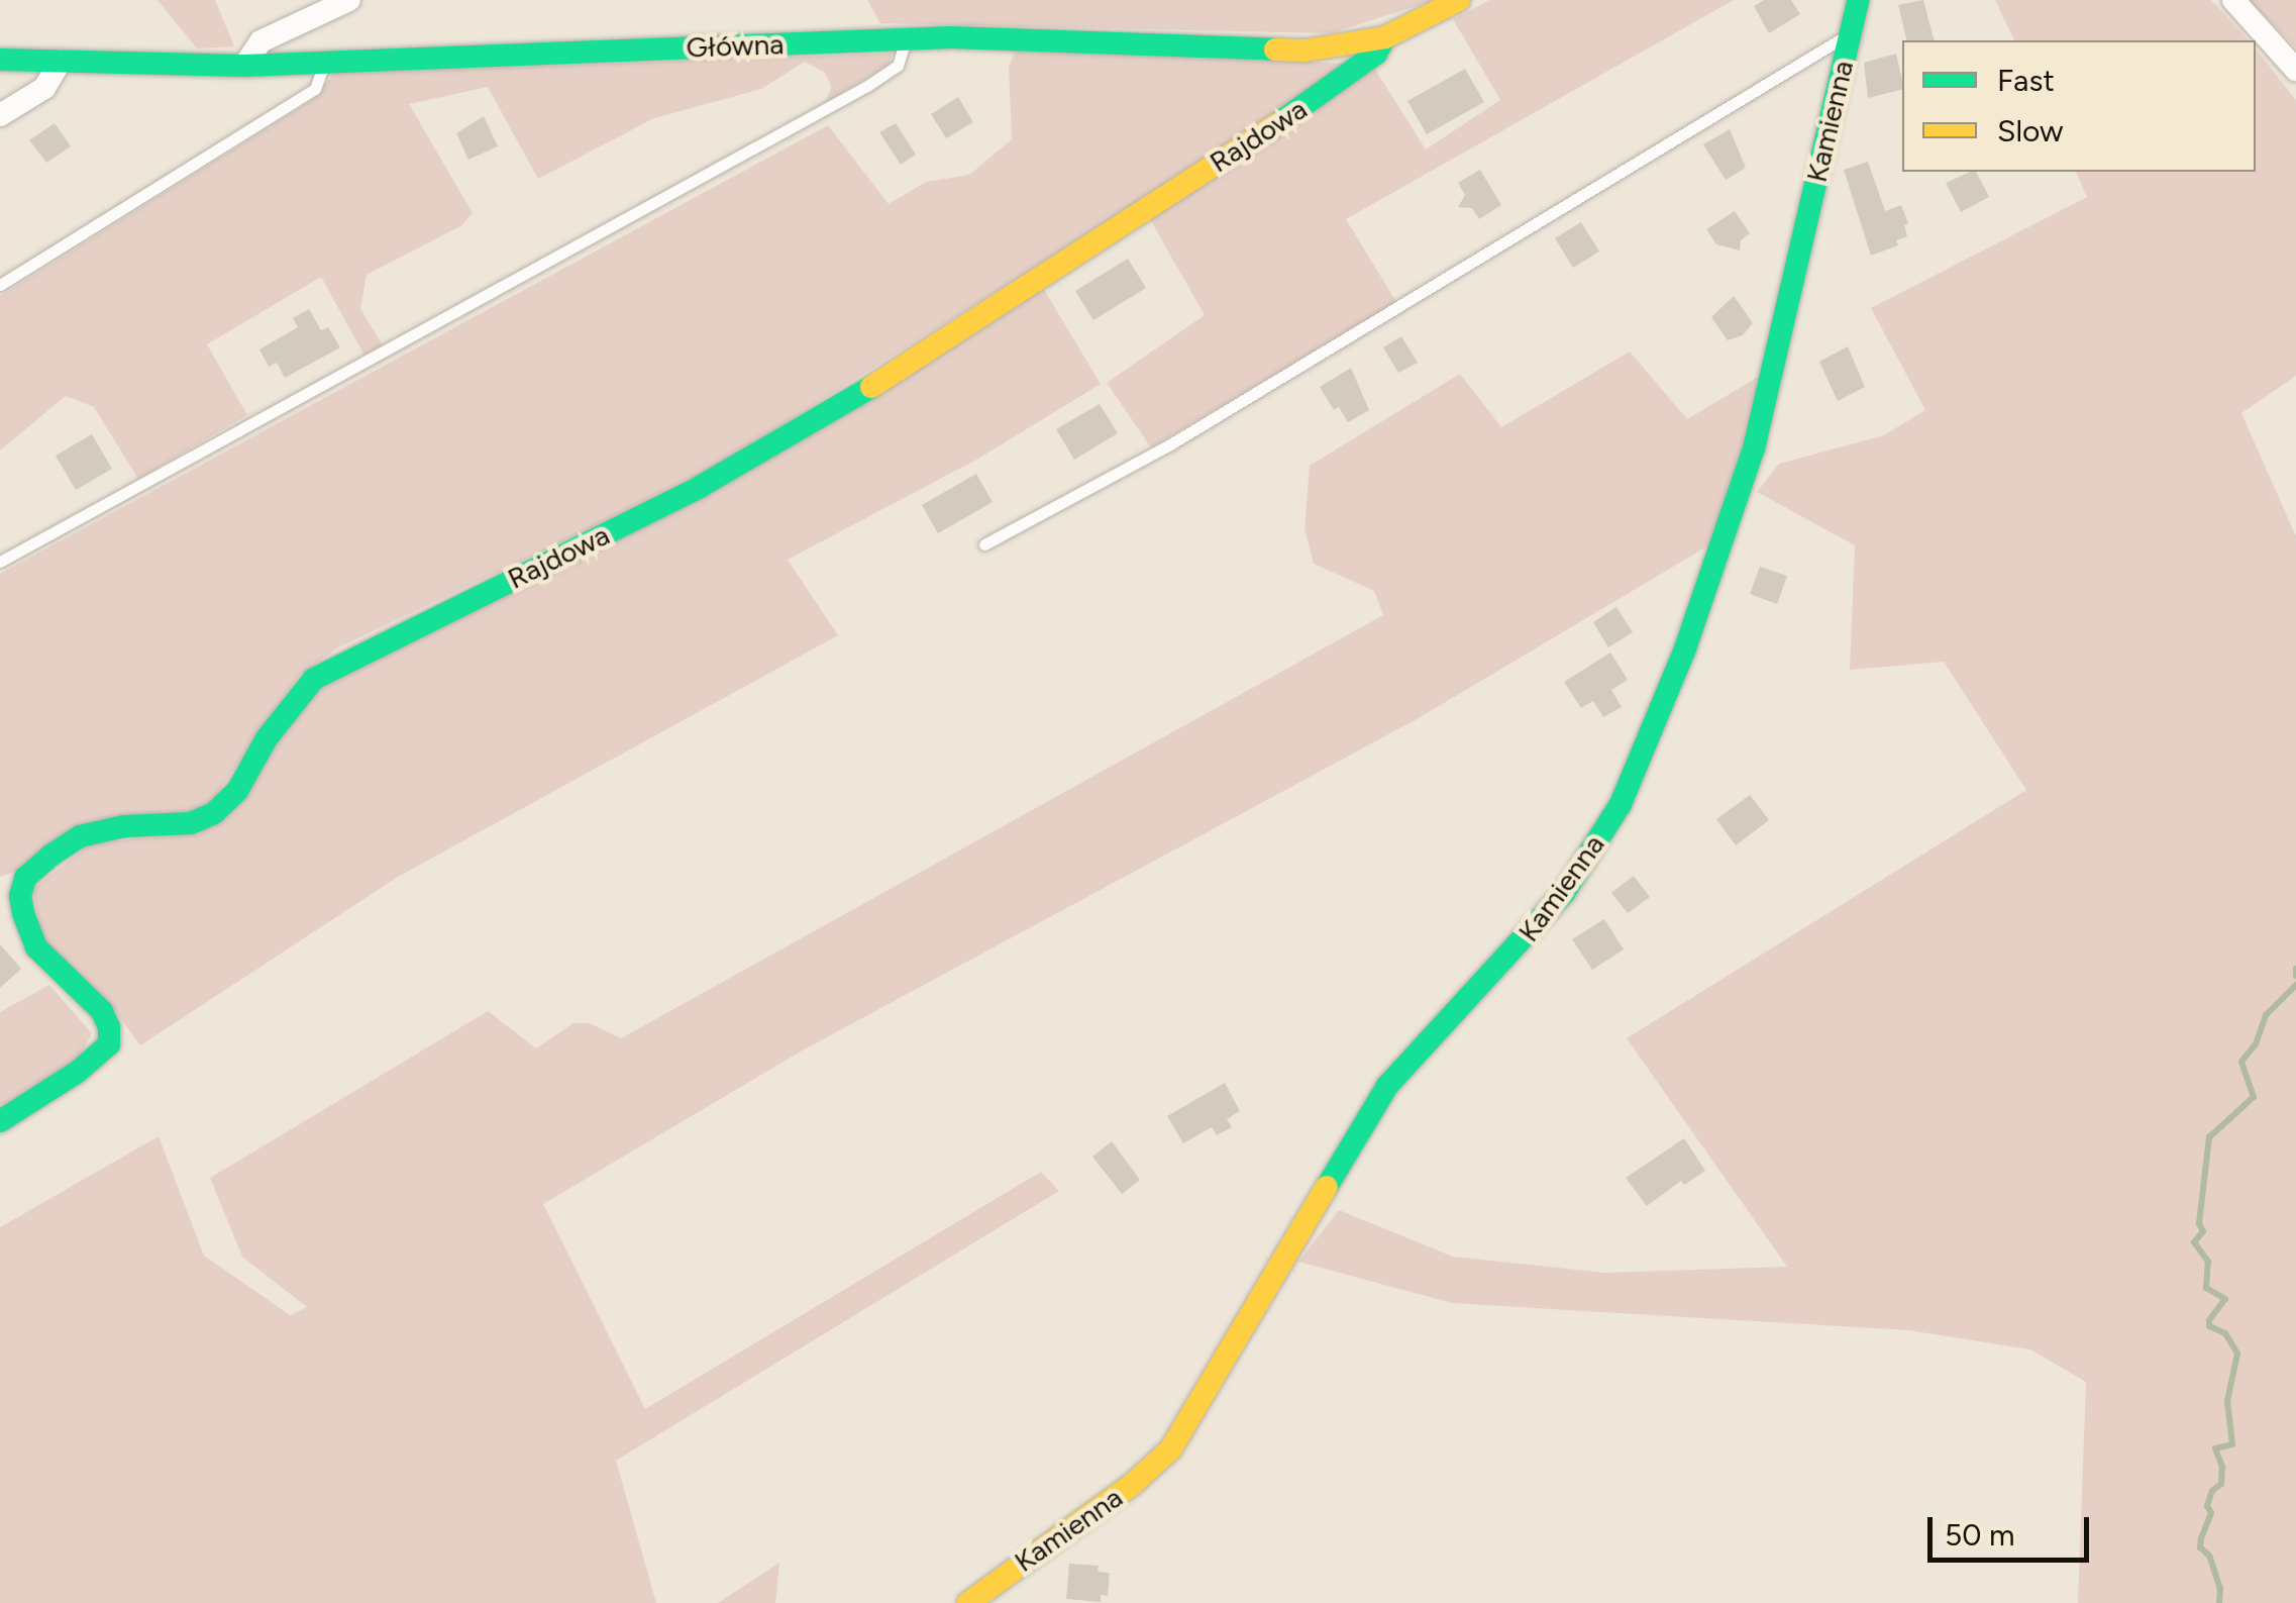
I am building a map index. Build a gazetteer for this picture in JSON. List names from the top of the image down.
{
  "streets": {
    "street": ["Główna", "Kamienna", "Rajdowa"]
  },
  "crossings": [
    ["Główna", "Rajdowa"]
  ],
  "legend": ["Fast", "Slow"],
  "scale_bar": "50 m"
}
